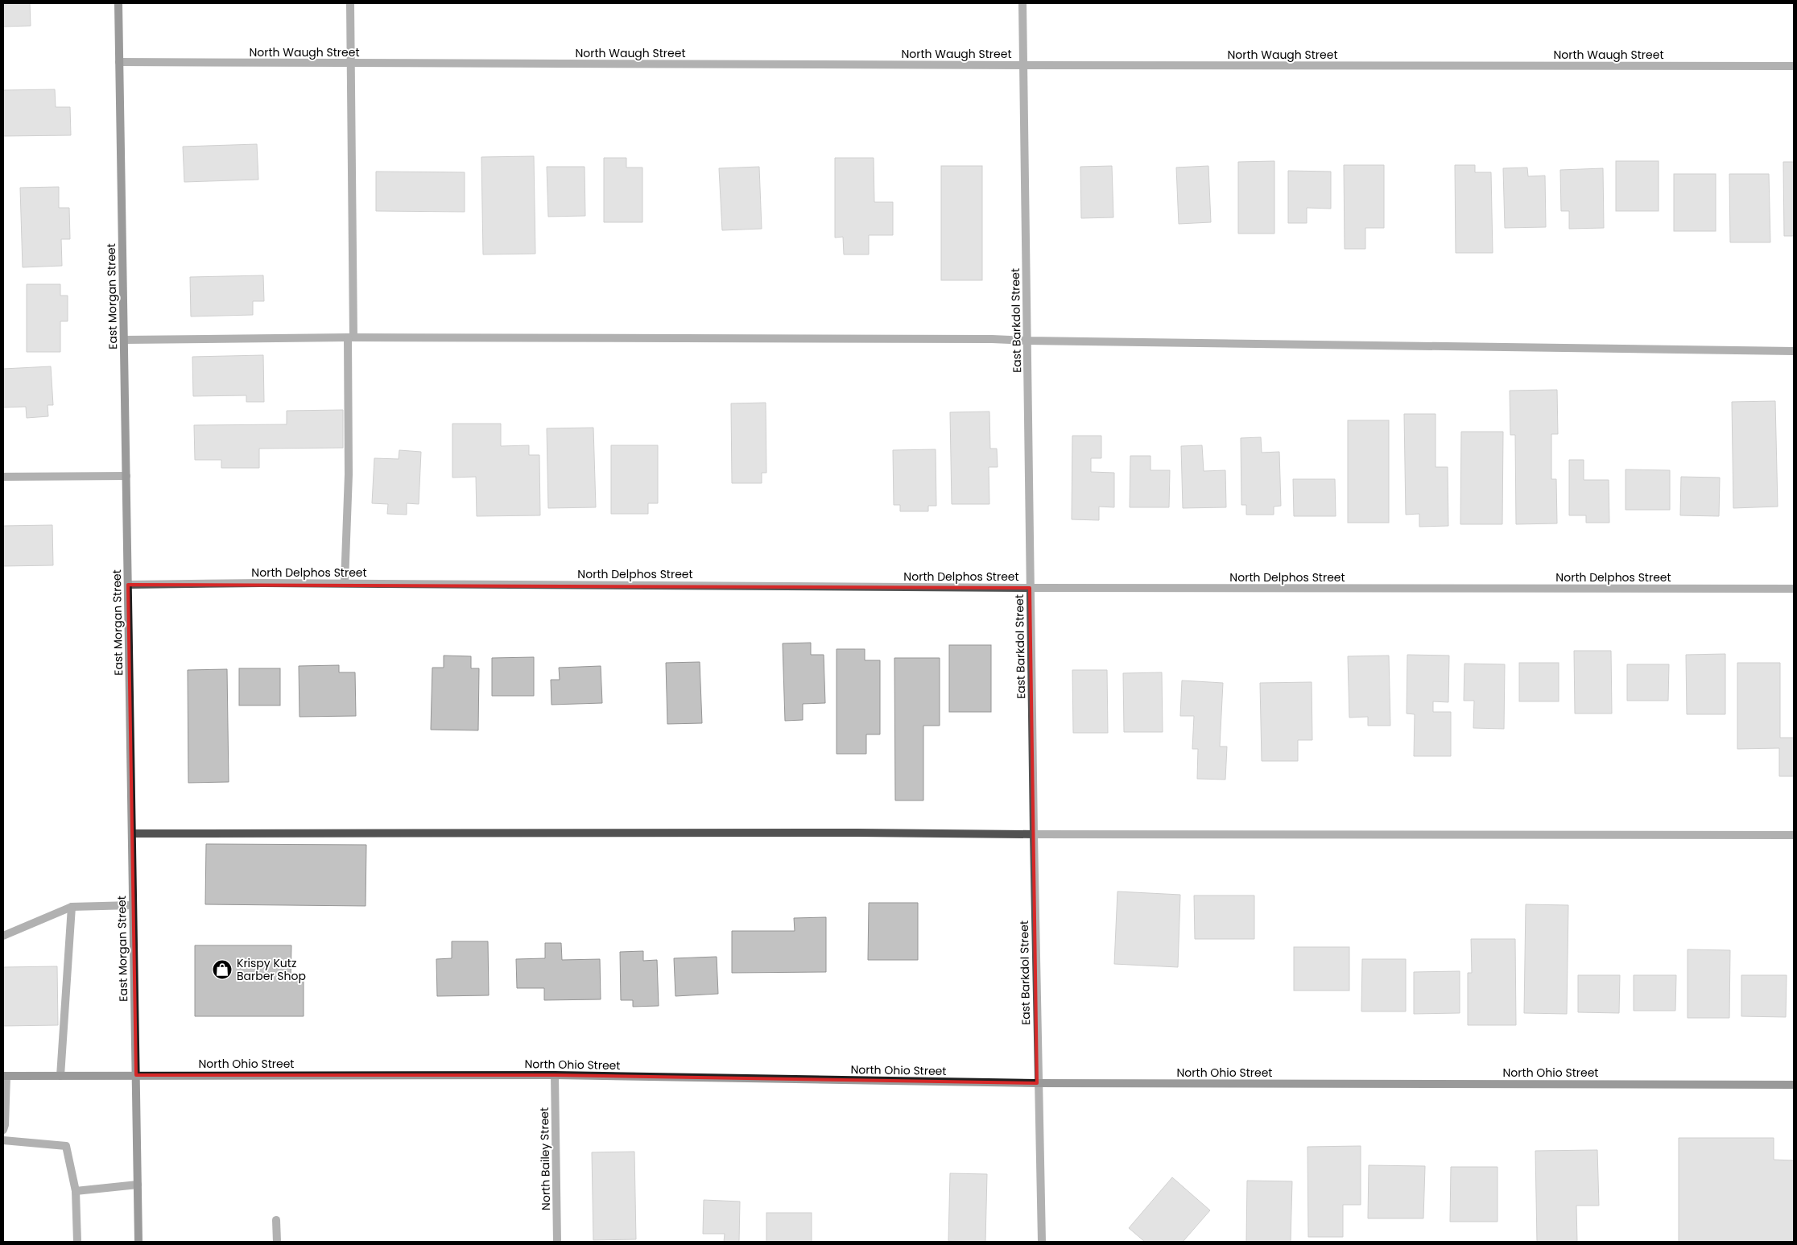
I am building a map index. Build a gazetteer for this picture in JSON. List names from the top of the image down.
{
  "streets": {
    "street": [
      "North Waugh Street",
      "East Morgan Street",
      "East Barkdol Street",
      "North Delphos Street",
      "North Ohio Street",
      "North Bailey Street"
    ]
  },
  "crossings": [
    ["North Waugh Street", "East Morgan Street"],
    ["North Waugh Street", "East Barkdol Street"],
    ["East Morgan Street", "North Delphos Street"],
    ["East Morgan Street", "North Ohio Street"],
    ["East Barkdol Street", "North Delphos Street"],
    ["East Barkdol Street", "North Ohio Street"],
    ["North Ohio Street", "North Bailey Street"]
  ],
  "places": {
    "shop": ["Krispy Kutz Barber Shop"]
  }
}
